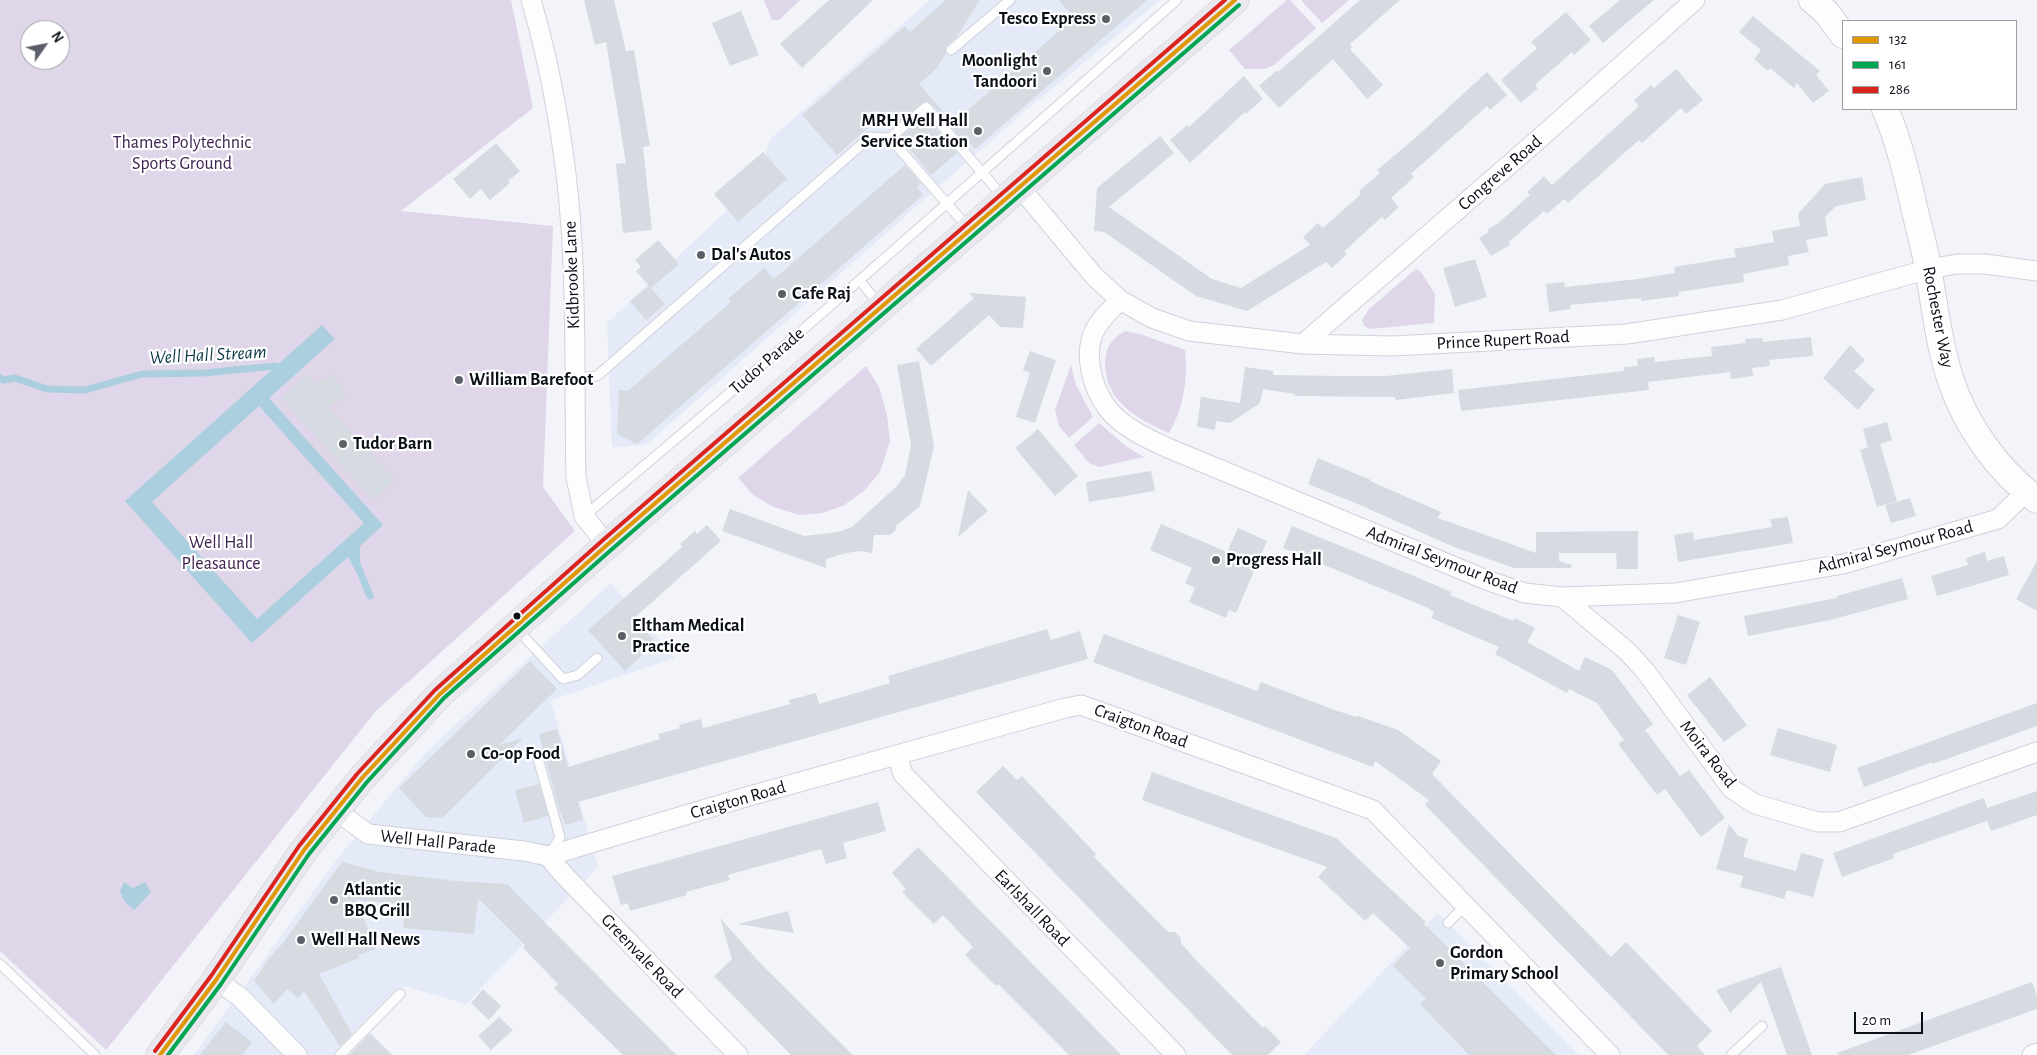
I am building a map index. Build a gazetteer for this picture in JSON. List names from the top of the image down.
{
  "streets": {
    "street": [
      "Congreve Road",
      "Kidbrooke Lane",
      "Rochester Way",
      "Prince Rupert Road",
      "Admiral Seymour Road",
      "Craigton Road",
      "Moira Road",
      "Well Hall Parade",
      "Earlshall Road",
      "Greenvale Road"
    ],
    "lane": ["Tudor Parade"]
  },
  "crossings": [
    ["Congreve Road", "Prince Rupert Road"],
    ["Kidbrooke Lane", "Tudor Parade"],
    ["Rochester Way", "Prince Rupert Road"],
    ["Rochester Way", "Admiral Seymour Road"],
    ["Prince Rupert Road", "Admiral Seymour Road"],
    ["Admiral Seymour Road", "Moira Road"],
    ["Craigton Road", "Well Hall Parade"],
    ["Craigton Road", "Earlshall Road"],
    ["Craigton Road", "Greenvale Road"],
    ["Well Hall Parade", "Greenvale Road"]
  ],
  "water": ["Well Hall Stream"],
  "parks": ["Thames Polytechnic Sports Ground", "Well Hall Pleasaunce"],
  "places": [
    "Tesco Express",
    "Moonlight Tandoori",
    "MRH Well Hall Service Station",
    "Dal's Autos",
    "Cafe Raj",
    "William Barefoot",
    "Tudor Barn",
    "Progress Hall",
    "Eltham Medical Practice",
    "Co-op Food",
    "Atlantic BBQ Grill",
    "Well Hall News",
    "Gordon Primary School"
  ],
  "lines": ["transit line 132", "transit line 286", "transit line 161"],
  "legend": ["132", "161", "286"],
  "scale_bar": "20 m",
  "north": "top right"
}
